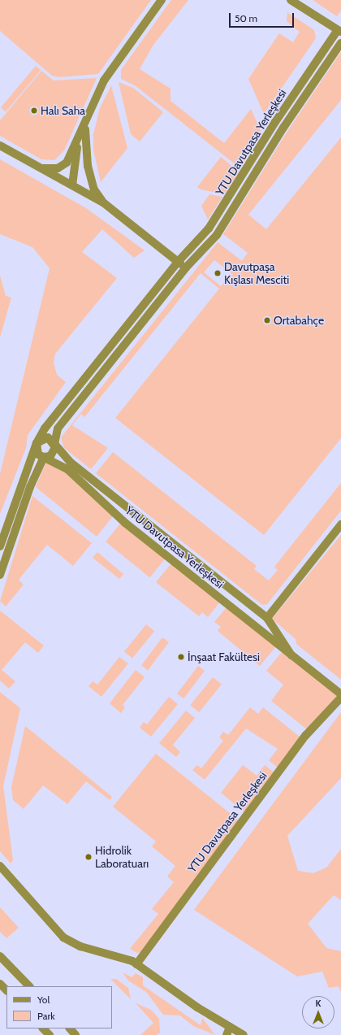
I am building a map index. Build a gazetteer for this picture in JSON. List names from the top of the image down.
{
  "streets": {
    "street": ["YTU Davutpasa Yerleşkesi"]
  },
  "places": [
    "Halı Saha",
    "Davutpaşa Kışlası Mesciti",
    "Ortabahçe",
    "İnşaat Fakültesi",
    "Hidrolik Laboratuarı"
  ],
  "legend": ["Yol", "Park"],
  "scale_bar": "50 m",
  "north": "top"
}
